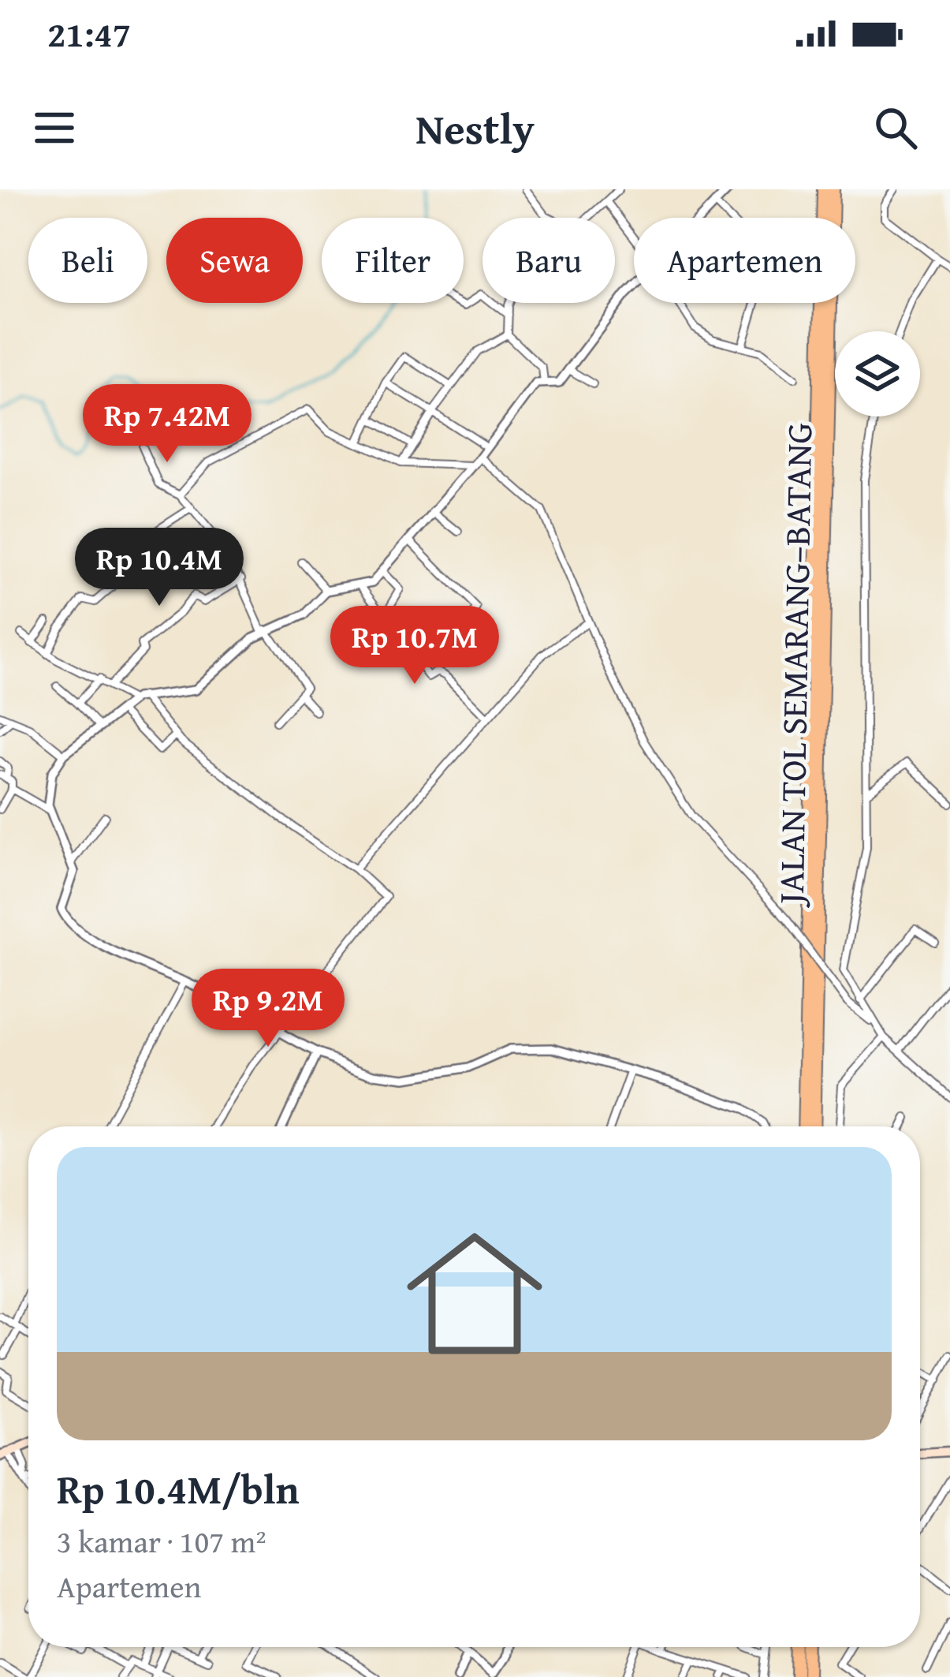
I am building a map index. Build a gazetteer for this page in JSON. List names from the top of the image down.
{
  "streets": {
    "highway": ["JALAN TOL SEMARANG–BATANG"]
  },
  "page": {
    "status": "21:47",
    "header": "Nestly",
    "chip": [
      "Beli",
      "Sewa",
      "Filter",
      "Baru",
      "Apartemen"
    ],
    "price": [
      "Rp 7.42M",
      "Rp 10.4M",
      "Rp 10.7M",
      "Rp 9.2M"
    ],
    "list": [
      {
        "name": "Rp 10.4M/bln",
        "note": "3 kamar · 107 m² · Apartemen"
      }
    ]
  }
}
